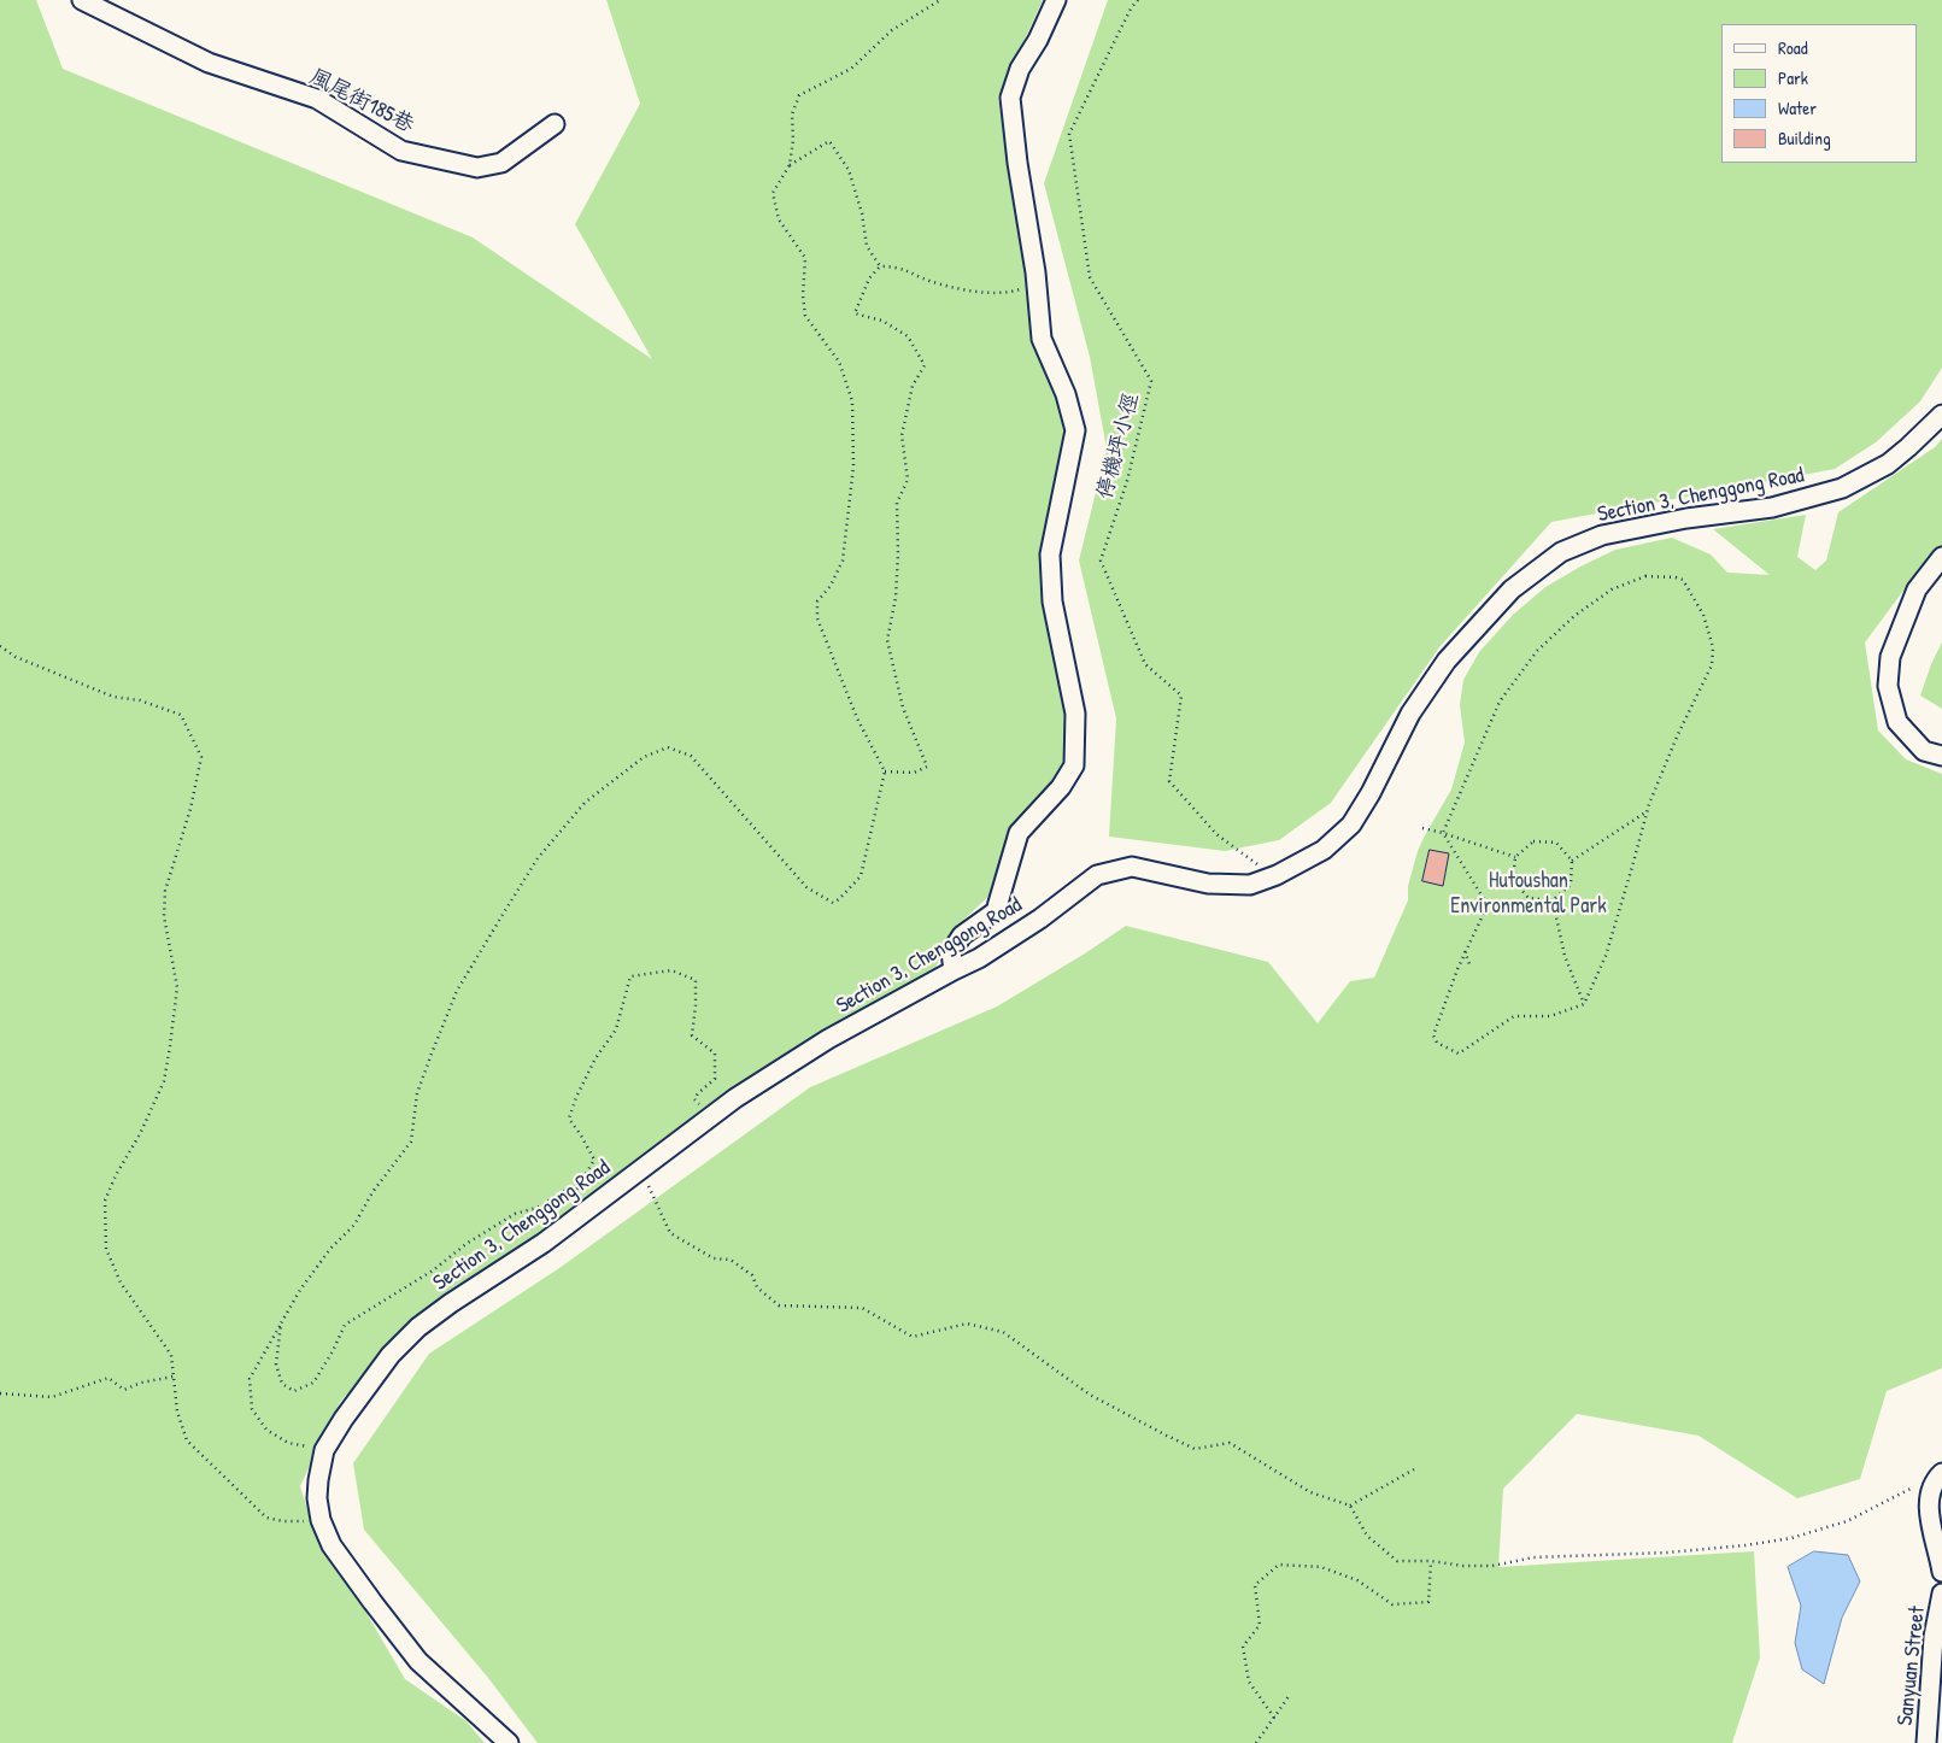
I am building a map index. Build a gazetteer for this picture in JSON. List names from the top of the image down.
{
  "streets": {
    "street": ["風尾街185巷", "Section 3, Chenggong Road", "Sanyuan Street"],
    "path": ["停機坪小徑"]
  },
  "parks": ["Hutoushan Environmental Park"],
  "legend": [
    "Road",
    "Park",
    "Water",
    "Building"
  ]
}
